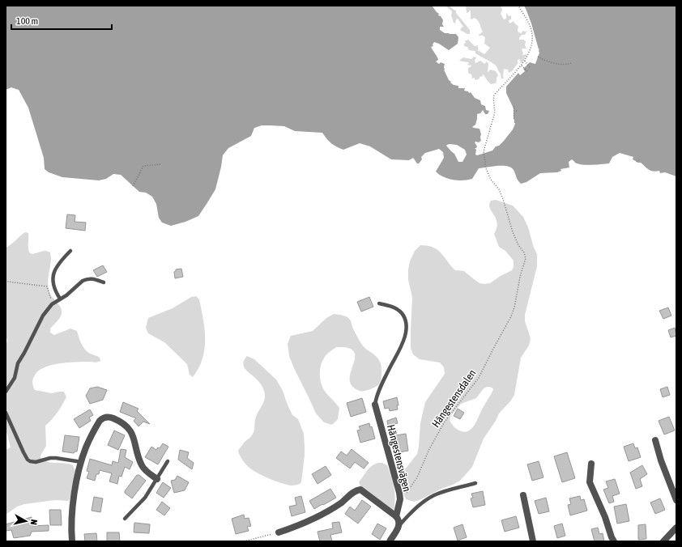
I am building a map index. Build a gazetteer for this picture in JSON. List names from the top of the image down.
{
  "streets": {
    "street": ["Hängestensvägen"],
    "path": ["Hängestensdalen"]
  },
  "crossings": [
    ["Hängestensdalen", "Hängestensvägen"]
  ],
  "scale_bar": "100 m",
  "north": "right"
}
